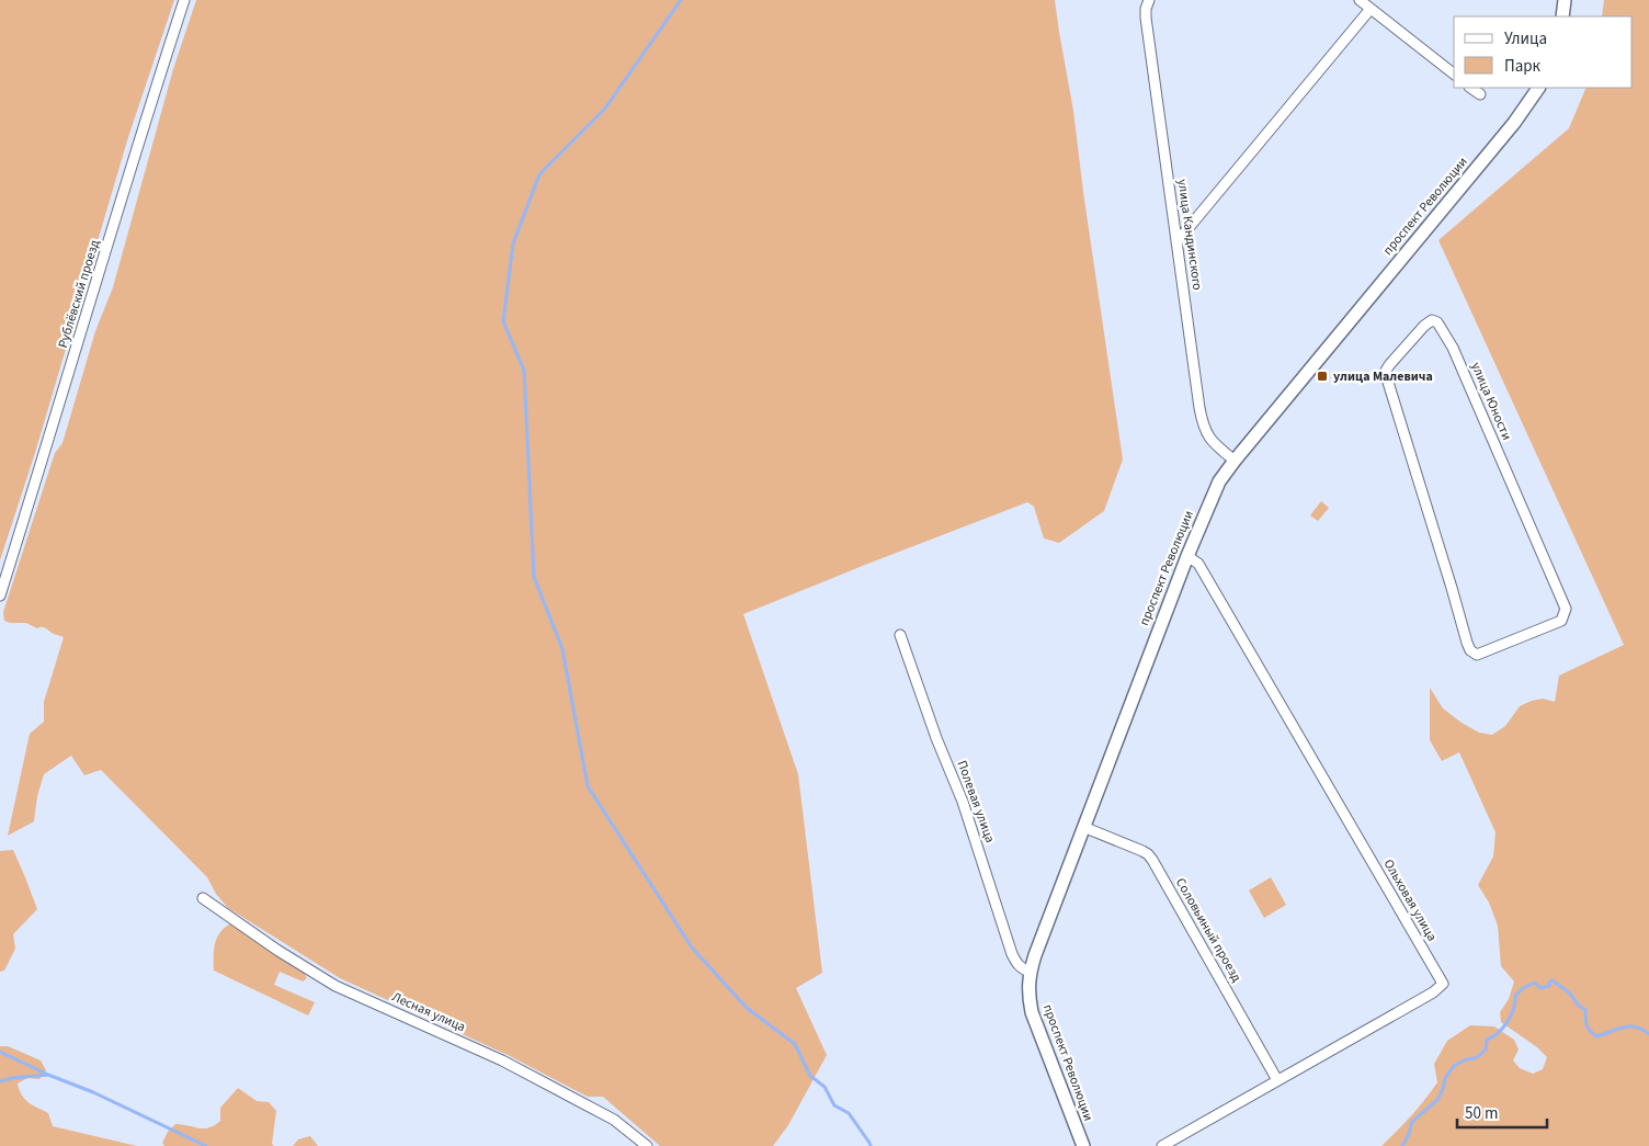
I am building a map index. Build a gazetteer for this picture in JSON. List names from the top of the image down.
{
  "streets": {
    "street": [
      "проспект Революции",
      "улица Кандинского",
      "Рублёвский проезд",
      "улица Юности",
      "Полевая улица",
      "Ольховая улица",
      "Соловьиный проезд",
      "Лесная улица"
    ]
  },
  "crossings": [
    ["проспект Революции", "улица Кандинского"],
    ["проспект Революции", "Полевая улица"],
    ["проспект Революции", "Ольховая улица"],
    ["проспект Революции", "Соловьиный проезд"],
    ["Ольховая улица", "Соловьиный проезд"]
  ],
  "places": {
    "transit": ["улица Малевича"]
  },
  "legend": ["Улица", "Парк"],
  "scale_bar": "50 m"
}
